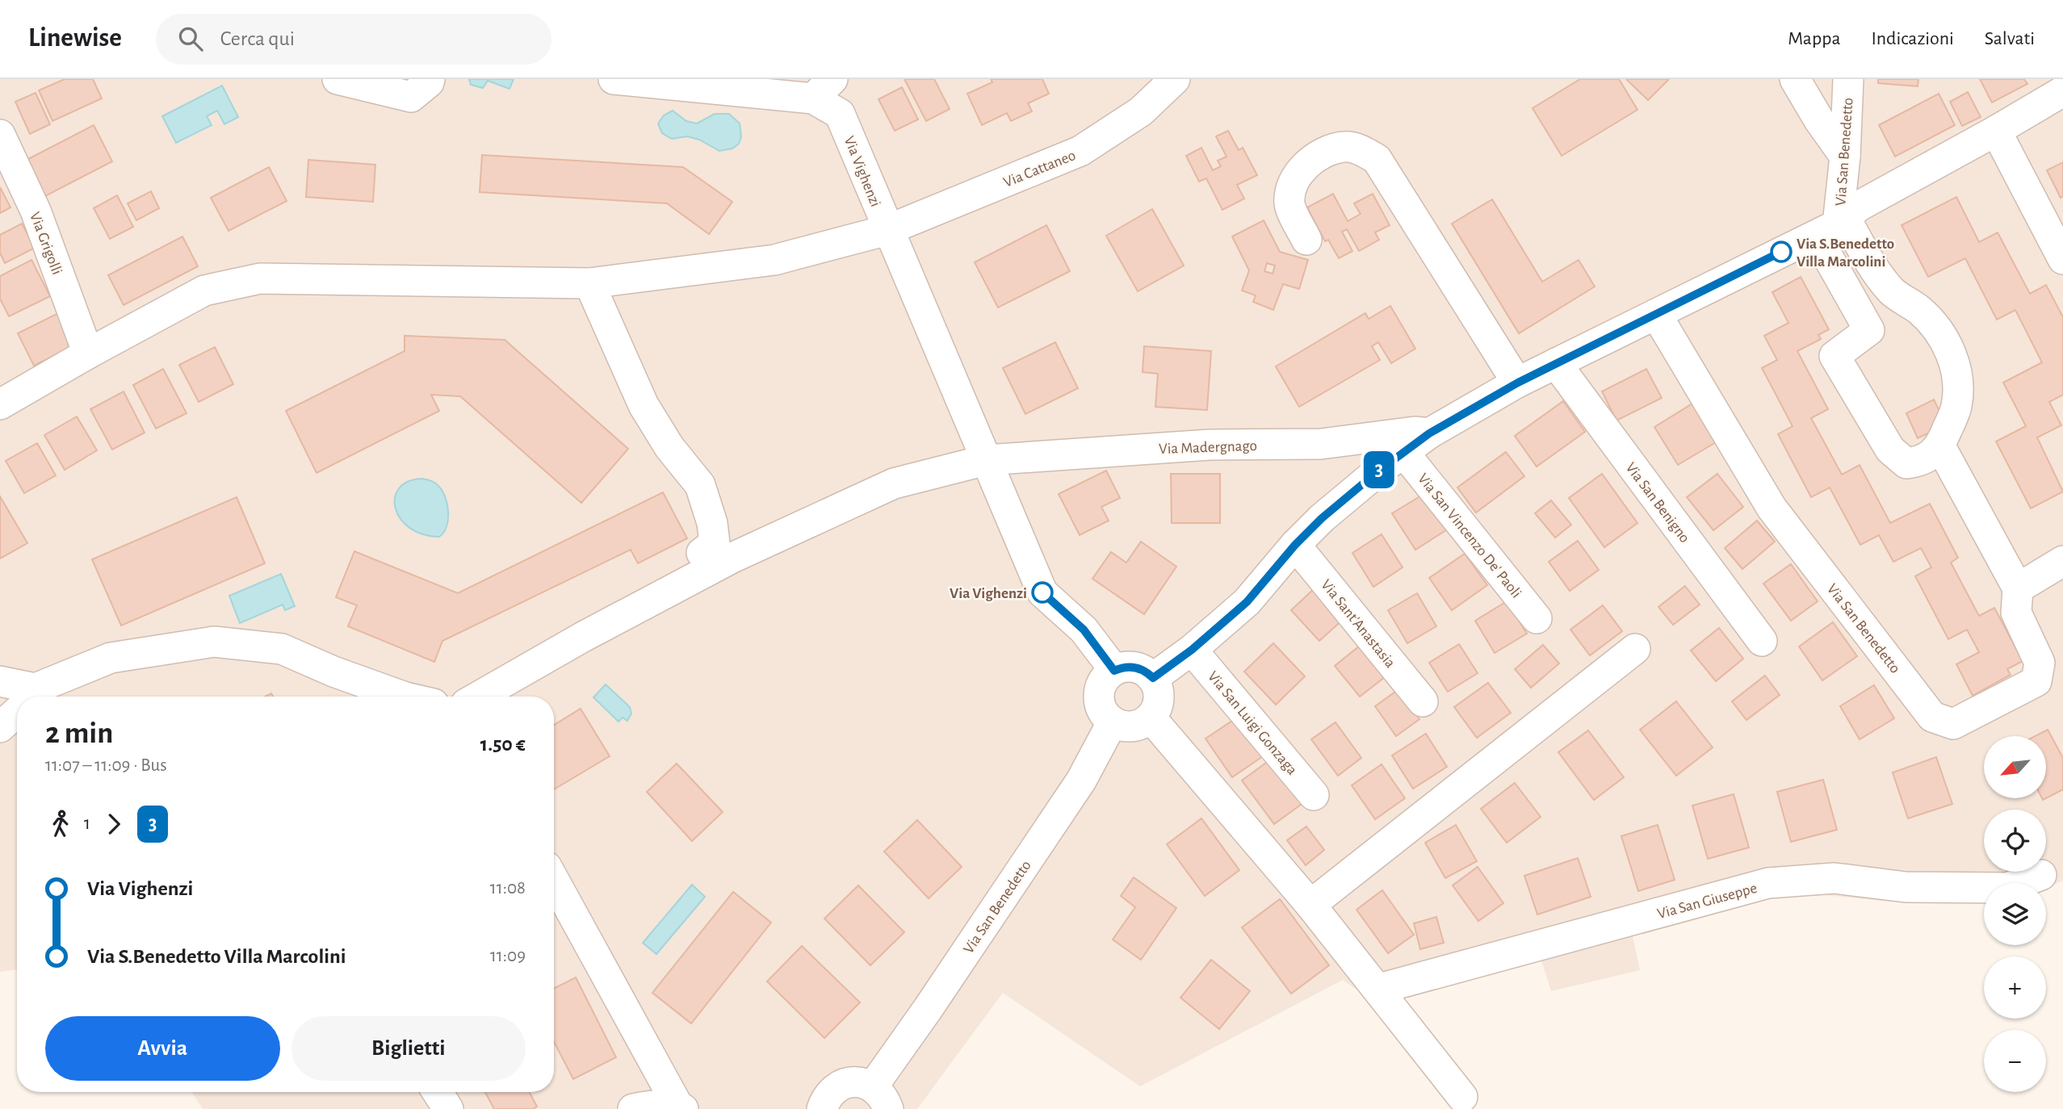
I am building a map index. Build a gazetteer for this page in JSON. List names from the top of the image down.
{
  "streets": {
    "street": [
      "Via San Benedetto",
      "Via Cattaneo",
      "Via Vighenzi",
      "Via Grigolli",
      "Via Madergnago",
      "Via San Benigno",
      "Via San Vincenzo De' Paoli",
      "Via Sant'Anastasia",
      "Via San Luigi Gonzaga",
      "Via San Giuseppe"
    ]
  },
  "crossings": [
    ["Via San Benedetto", "Via Vighenzi"],
    ["Via Cattaneo", "Via Vighenzi"],
    ["Via Cattaneo", "Via Grigolli"],
    ["Via Vighenzi", "Via Madergnago"]
  ],
  "places": ["Via S.Benedetto Villa Marcolini", "Via Vighenzi"],
  "lines": ["bus line 3"],
  "north": "bottom left",
  "page": {
    "header": "Linewise",
    "search": "Cerca qui",
    "nav": ["Mappa", "Indicazioni", "Salvati"],
    "on_map": "3",
    "heading": ["2 min", "11:07 – 11:09 · Bus", "1.50 €"],
    "map_buttons": ["+", "−"],
    "legs": ["1", "3"],
    "list": [
      {
        "name": "Via Vighenzi",
        "value": "11:08"
      },
      {
        "name": "Via S.Benedetto Villa Marcolini",
        "value": "11:09"
      }
    ],
    "buttons": ["Avvia", "Biglietti"]
  }
}
